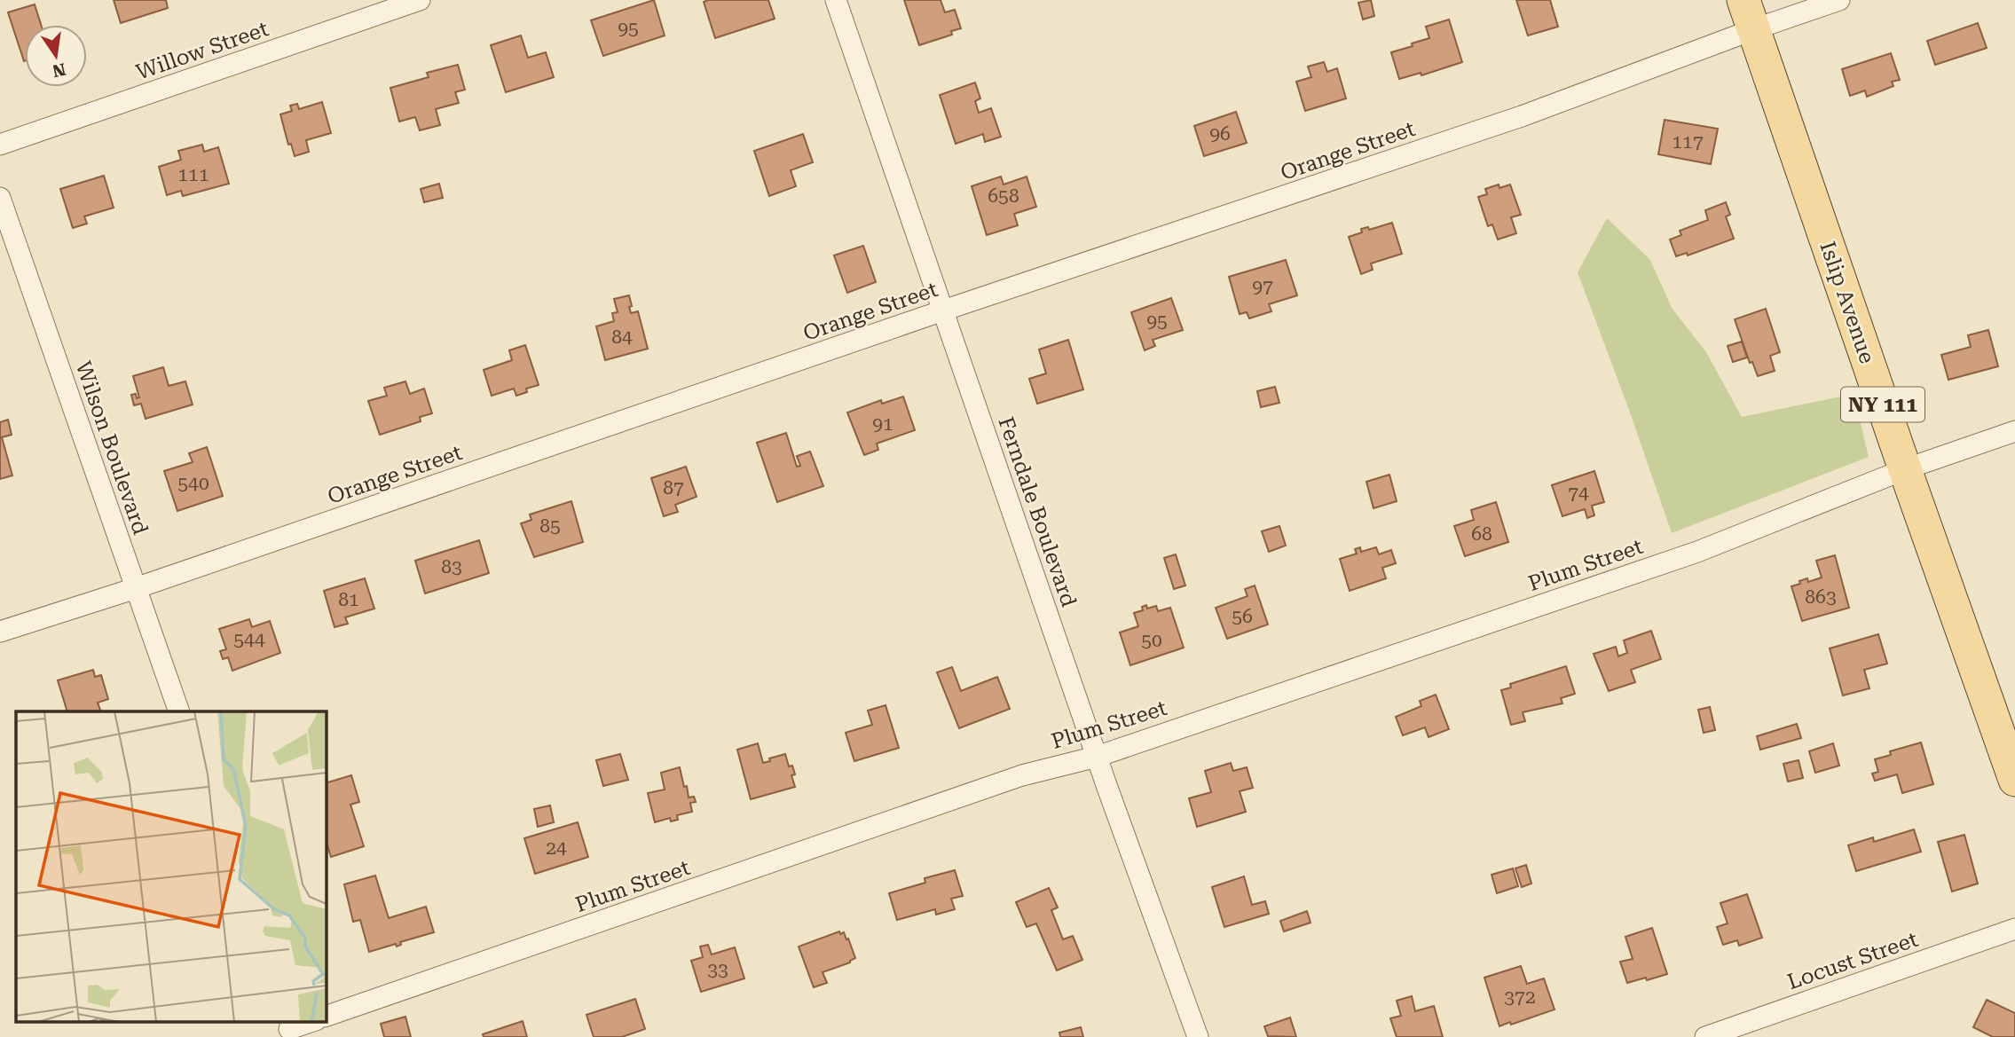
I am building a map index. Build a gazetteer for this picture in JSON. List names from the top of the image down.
{
  "streets": {
    "main road": ["Islip Avenue", "NY 111"],
    "street": [
      "Willow Street",
      "Orange Street",
      "Wilson Boulevard",
      "Ferndale Boulevard",
      "Plum Street",
      "Locust Street"
    ]
  },
  "crossings": [
    ["Orange Street", "Islip Avenue"],
    ["Orange Street", "Wilson Boulevard"],
    ["Orange Street", "Ferndale Boulevard"],
    ["Islip Avenue", "Plum Street"],
    ["Ferndale Boulevard", "Plum Street"]
  ],
  "house_numbers": [
    "95",
    "96",
    "117",
    "111",
    "658",
    "97",
    "95",
    "84",
    "91",
    "540",
    "87",
    "74",
    "85",
    "68",
    "83",
    "863",
    "81",
    "56",
    "544",
    "50",
    "24",
    "33",
    "372"
  ],
  "north": "bottom"
}
